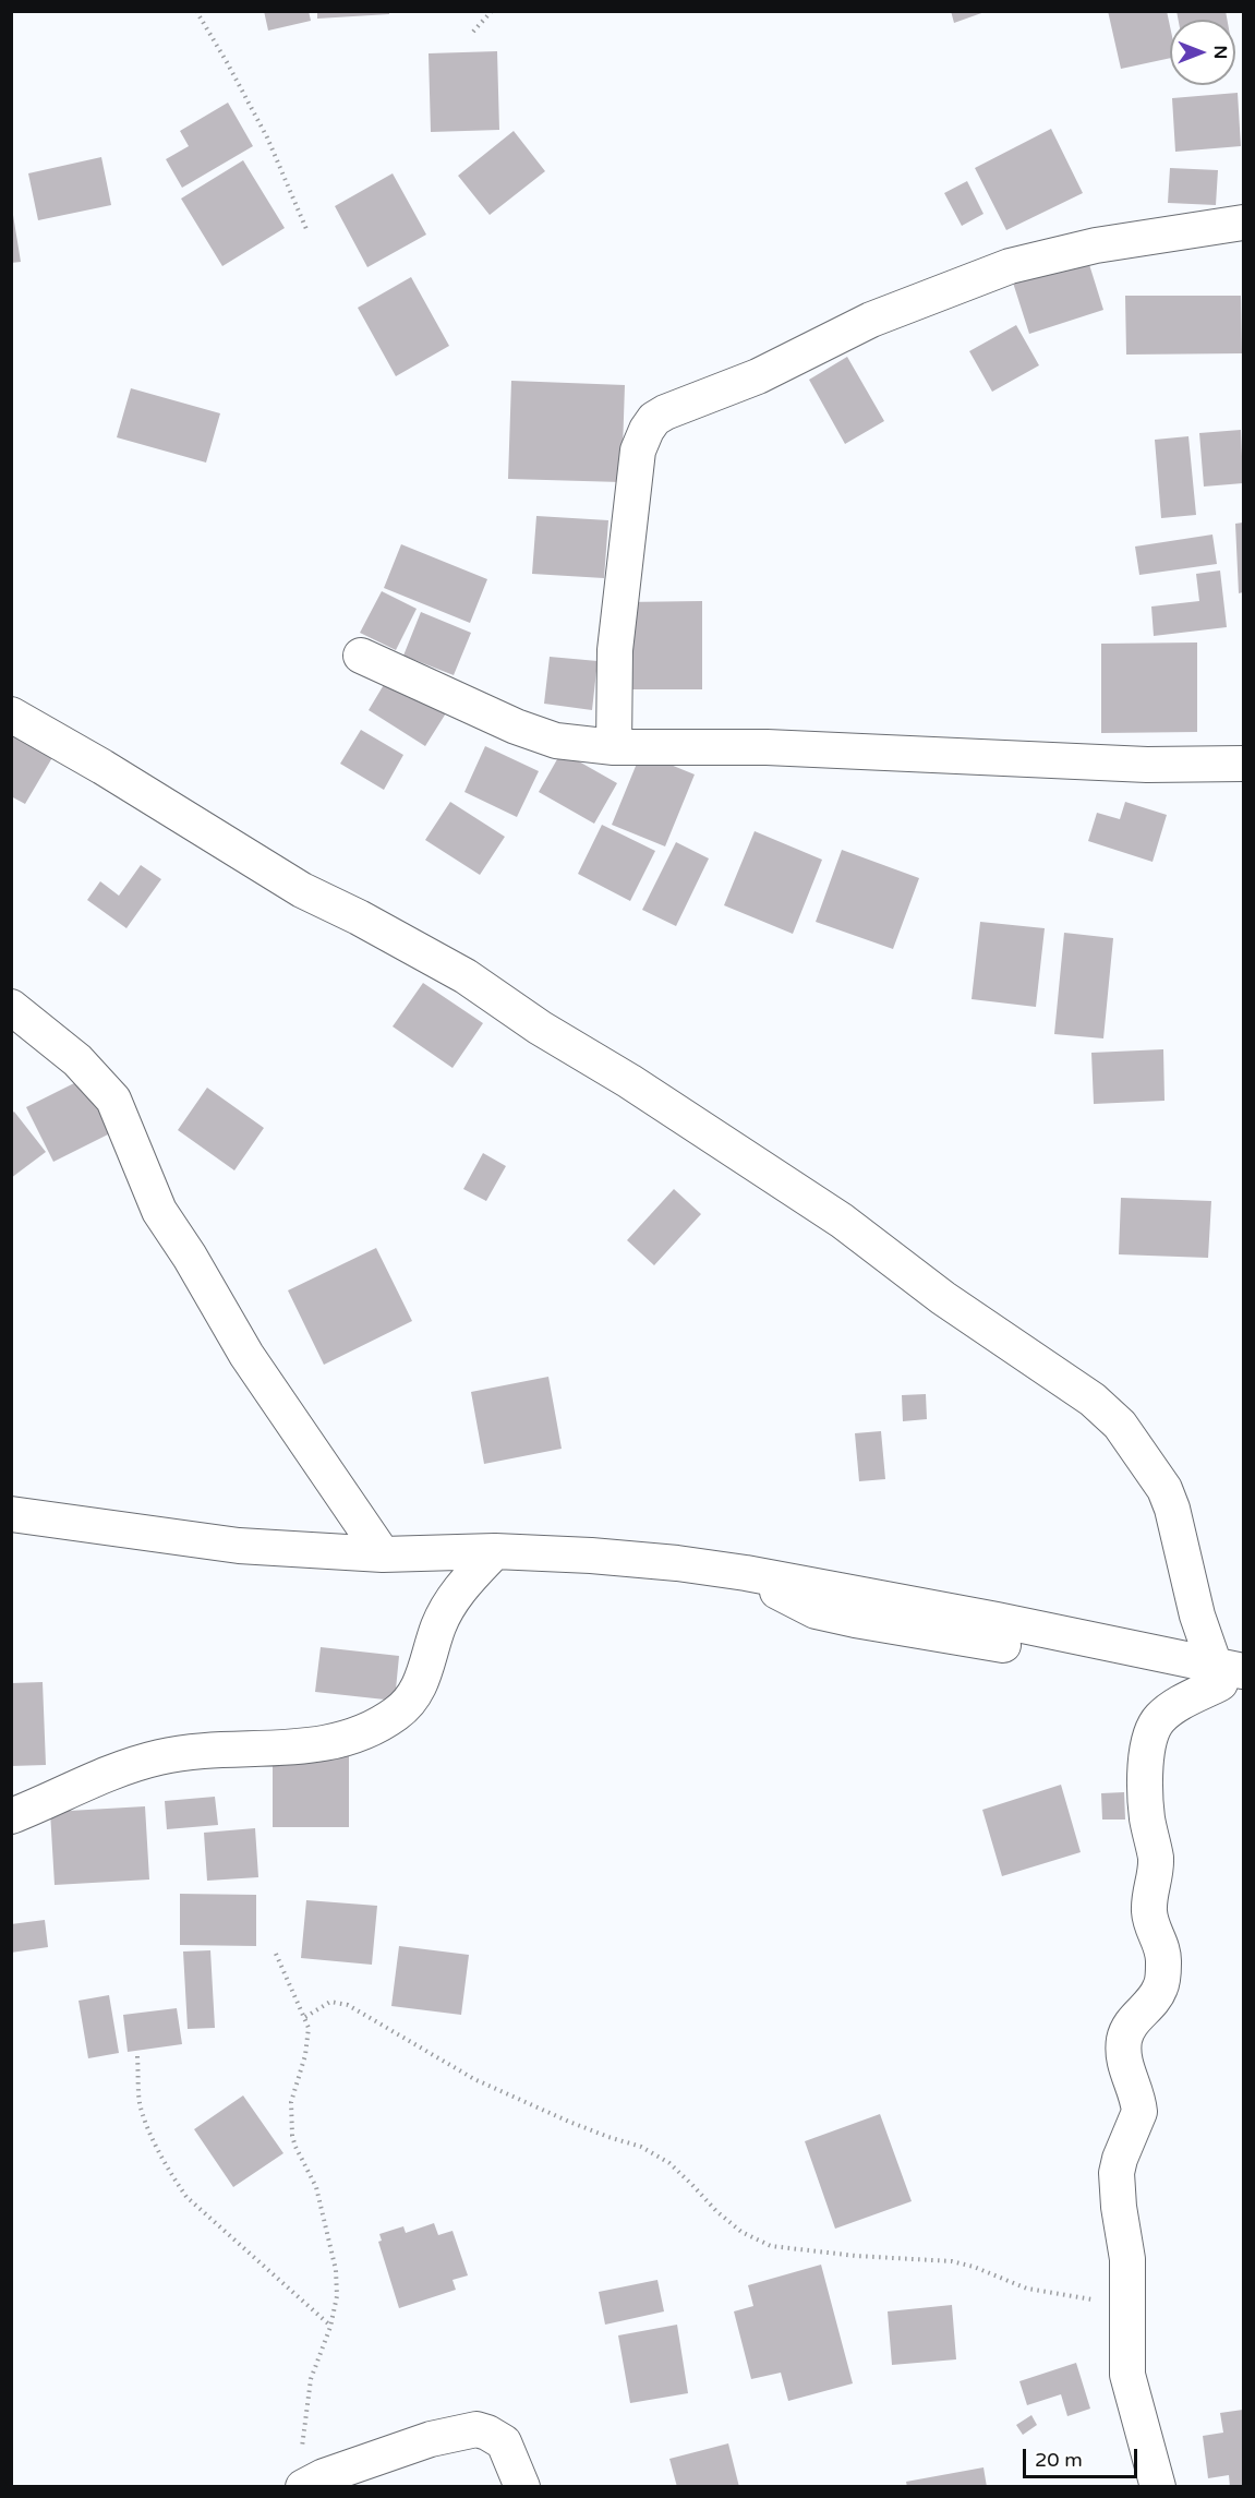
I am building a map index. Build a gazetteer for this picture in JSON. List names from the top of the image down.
{
  "scale_bar": "20 m",
  "north": "right"
}
